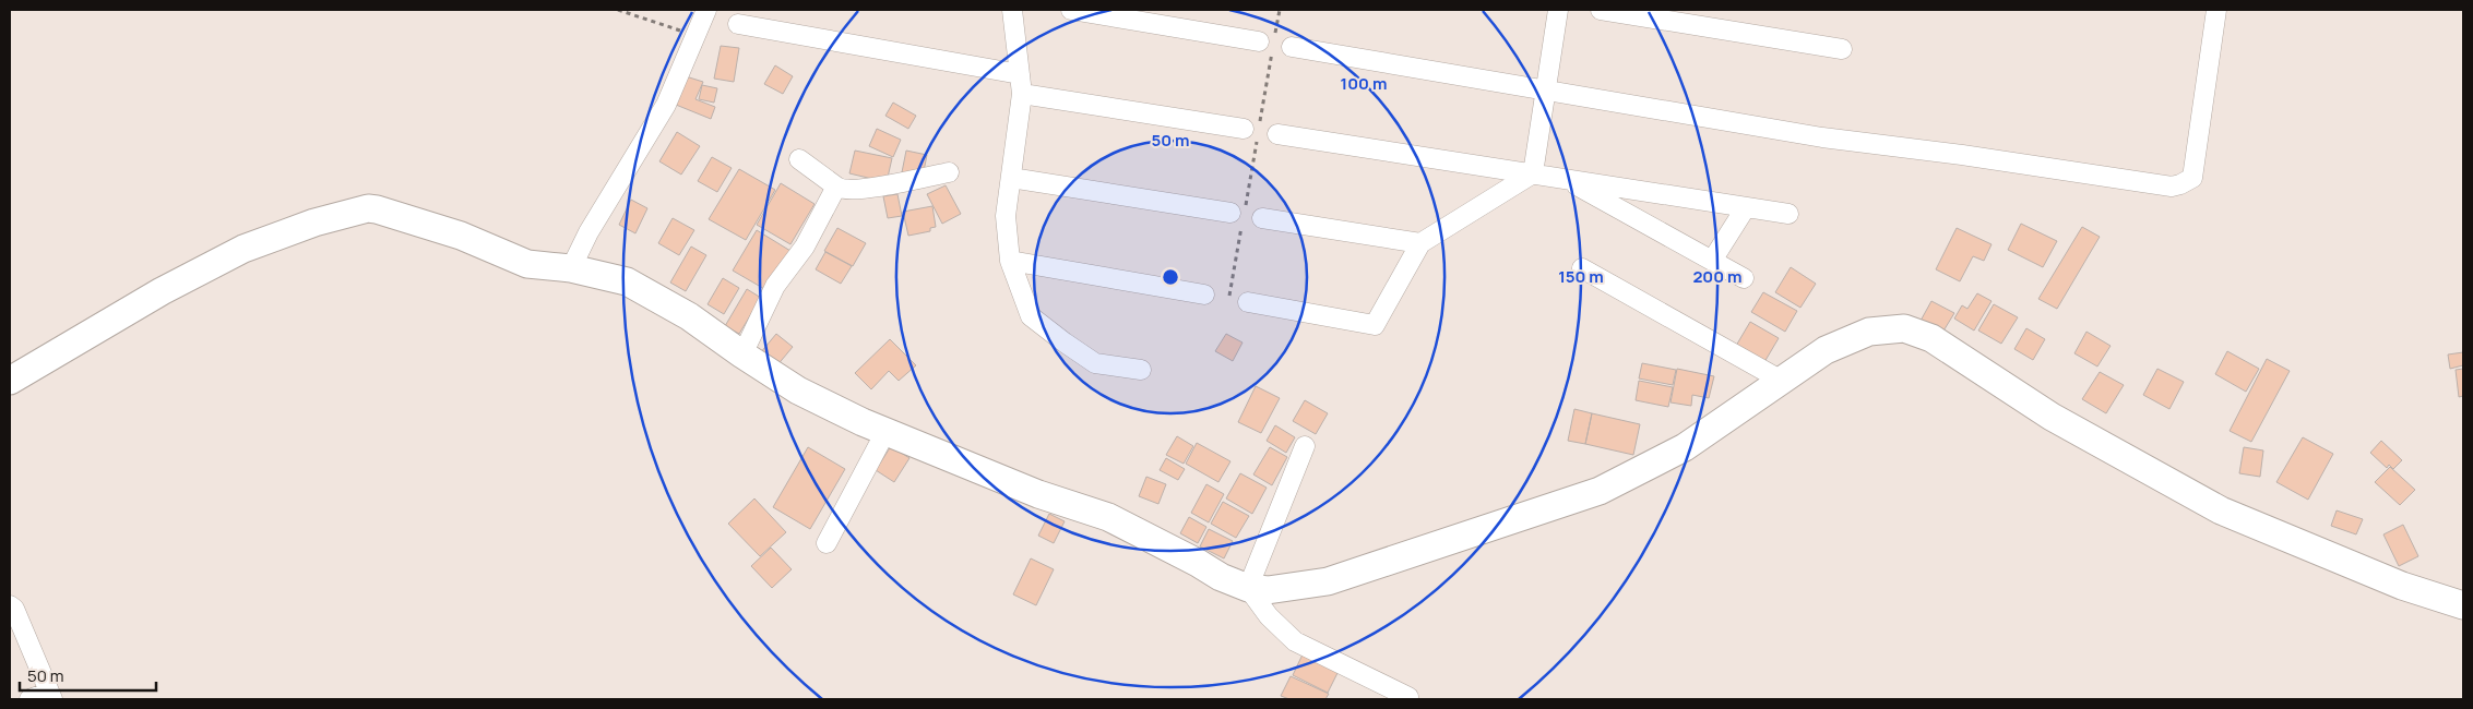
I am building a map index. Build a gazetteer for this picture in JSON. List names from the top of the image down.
{
  "scale_bar": "50 m",
  "rings": [
    "100 m",
    "50 m",
    "150 m",
    "200 m"
  ]
}
